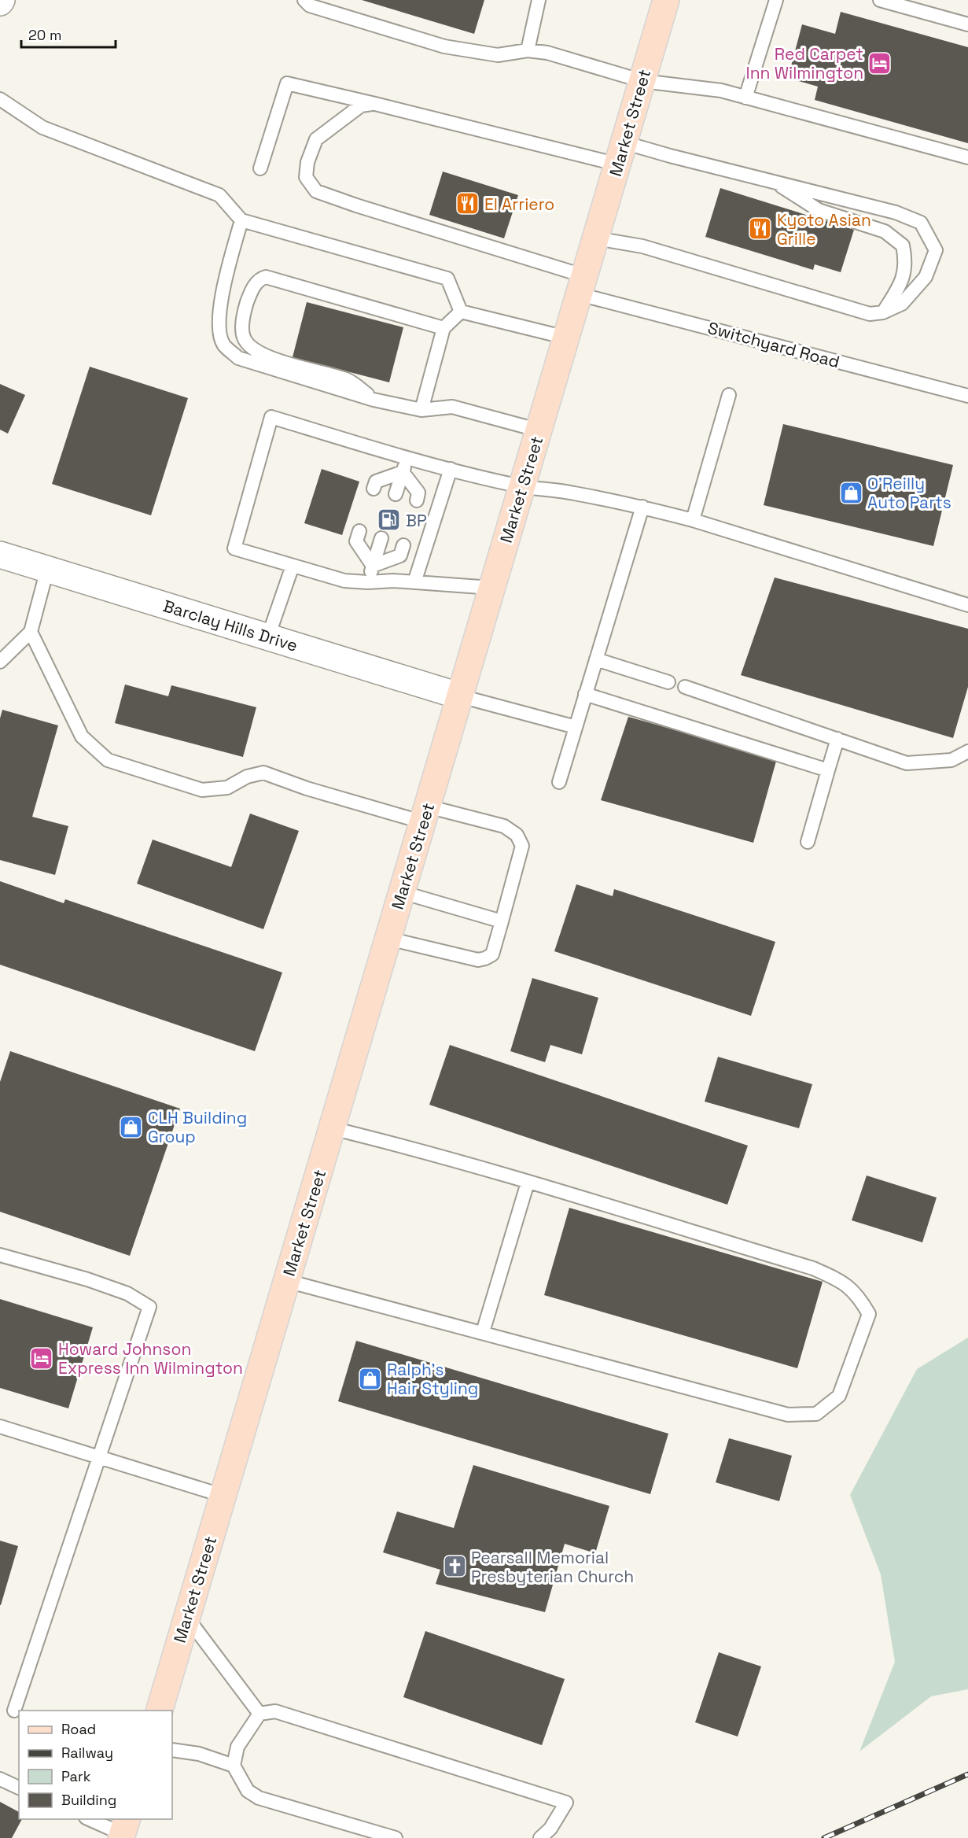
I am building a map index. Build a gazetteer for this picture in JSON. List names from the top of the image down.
{
  "streets": {
    "main road": ["Market Street"],
    "street": ["Barclay Hills Drive"],
    "lane": ["Switchyard Road"]
  },
  "crossings": [
    ["Market Street", "Switchyard Road"],
    ["Market Street", "Barclay Hills Drive"]
  ],
  "places": {
    "hotel": ["Red Carpet Inn Wilmington", "Howard Johnson Express Inn Wilmington"],
    "restaurant": ["El Arriero", "Kyoto Asian Grille"],
    "shop": ["O'Reilly Auto Parts", "CLH Building Group", "Ralph's Hair Styling"],
    "fuel station": ["BP"],
    "church": ["Pearsall Memorial Presbyterian Church"]
  },
  "legend": [
    "Road",
    "Railway",
    "Park",
    "Building"
  ],
  "scale_bar": "20 m"
}
